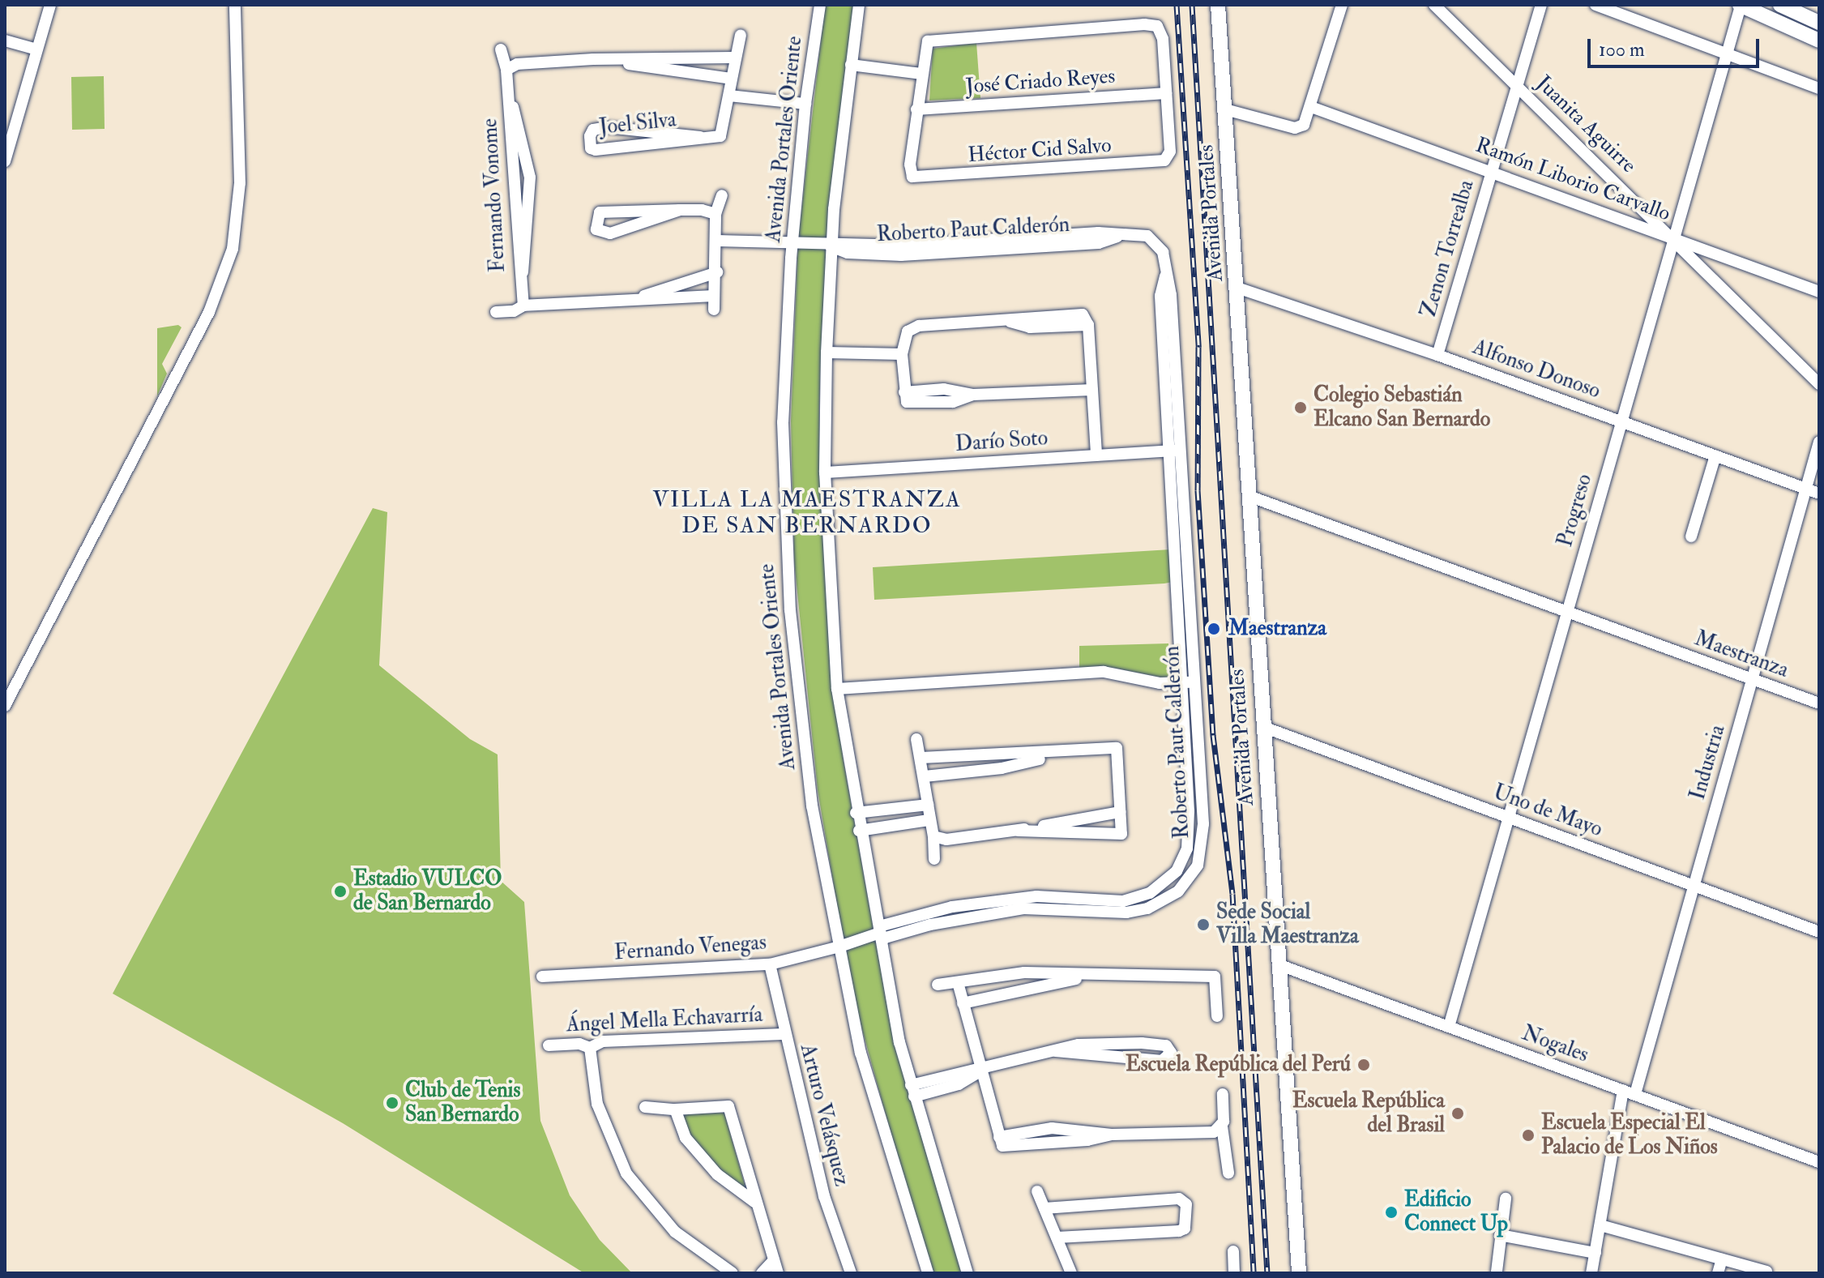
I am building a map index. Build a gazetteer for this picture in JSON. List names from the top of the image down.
{
  "streets": {
    "main road": ["Avenida Portales"],
    "street": [
      "José Criado Reyes",
      "Joel Silva",
      "Juanita Aguirre",
      "Avenida Portales Oriente",
      "Héctor Cid Salvo",
      "Ramón Liborio Carvallo",
      "Fernando Vonome",
      "Roberto Paut Calderón",
      "Zenon Torrealba",
      "Alfonso Donoso",
      "Darío Soto",
      "Progreso",
      "Maestranza",
      "Industria",
      "Uno de Mayo",
      "Fernando Venegas",
      "Ángel Mella Echavarría",
      "Nogales",
      "Arturo Velásquez"
    ]
  },
  "crossings": [
    ["José Criado Reyes", "Héctor Cid Salvo"],
    ["Juanita Aguirre", "Ramón Liborio Carvallo"],
    ["Juanita Aguirre", "Zenon Torrealba"],
    ["Juanita Aguirre", "Progreso"],
    ["Avenida Portales Oriente", "Roberto Paut Calderón"],
    ["Avenida Portales Oriente", "Fernando Venegas"],
    ["Ramón Liborio Carvallo", "Zenon Torrealba"],
    ["Ramón Liborio Carvallo", "Progreso"],
    ["Avenida Portales", "Alfonso Donoso"],
    ["Avenida Portales", "Maestranza"],
    ["Avenida Portales", "Uno de Mayo"],
    ["Avenida Portales", "Nogales"],
    ["Roberto Paut Calderón", "Darío Soto"],
    ["Roberto Paut Calderón", "Fernando Venegas"],
    ["Zenon Torrealba", "Alfonso Donoso"],
    ["Alfonso Donoso", "Progreso"],
    ["Alfonso Donoso", "Industria"],
    ["Progreso", "Maestranza"],
    ["Progreso", "Uno de Mayo"],
    ["Progreso", "Nogales"],
    ["Maestranza", "Industria"],
    ["Industria", "Uno de Mayo"],
    ["Industria", "Nogales"],
    ["Fernando Venegas", "Arturo Velásquez"],
    ["Ángel Mella Echavarría", "Arturo Velásquez"]
  ],
  "districts": ["VILLA LA MAESTRANZA DE SAN BERNARDO"],
  "places": [
    "Colegio Sebastián Elcano San Bernardo",
    "Maestranza",
    "Estadio VULCO de San Bernardo",
    "Sede Social Villa Maestranza",
    "Escuela República del Perú",
    "Club de Tenis San Bernardo",
    "Escuela República del Brasil",
    "Escuela Especial El Palacio de Los Niños",
    "Edificio Connect Up"
  ],
  "scale_bar": "100 m"
}
